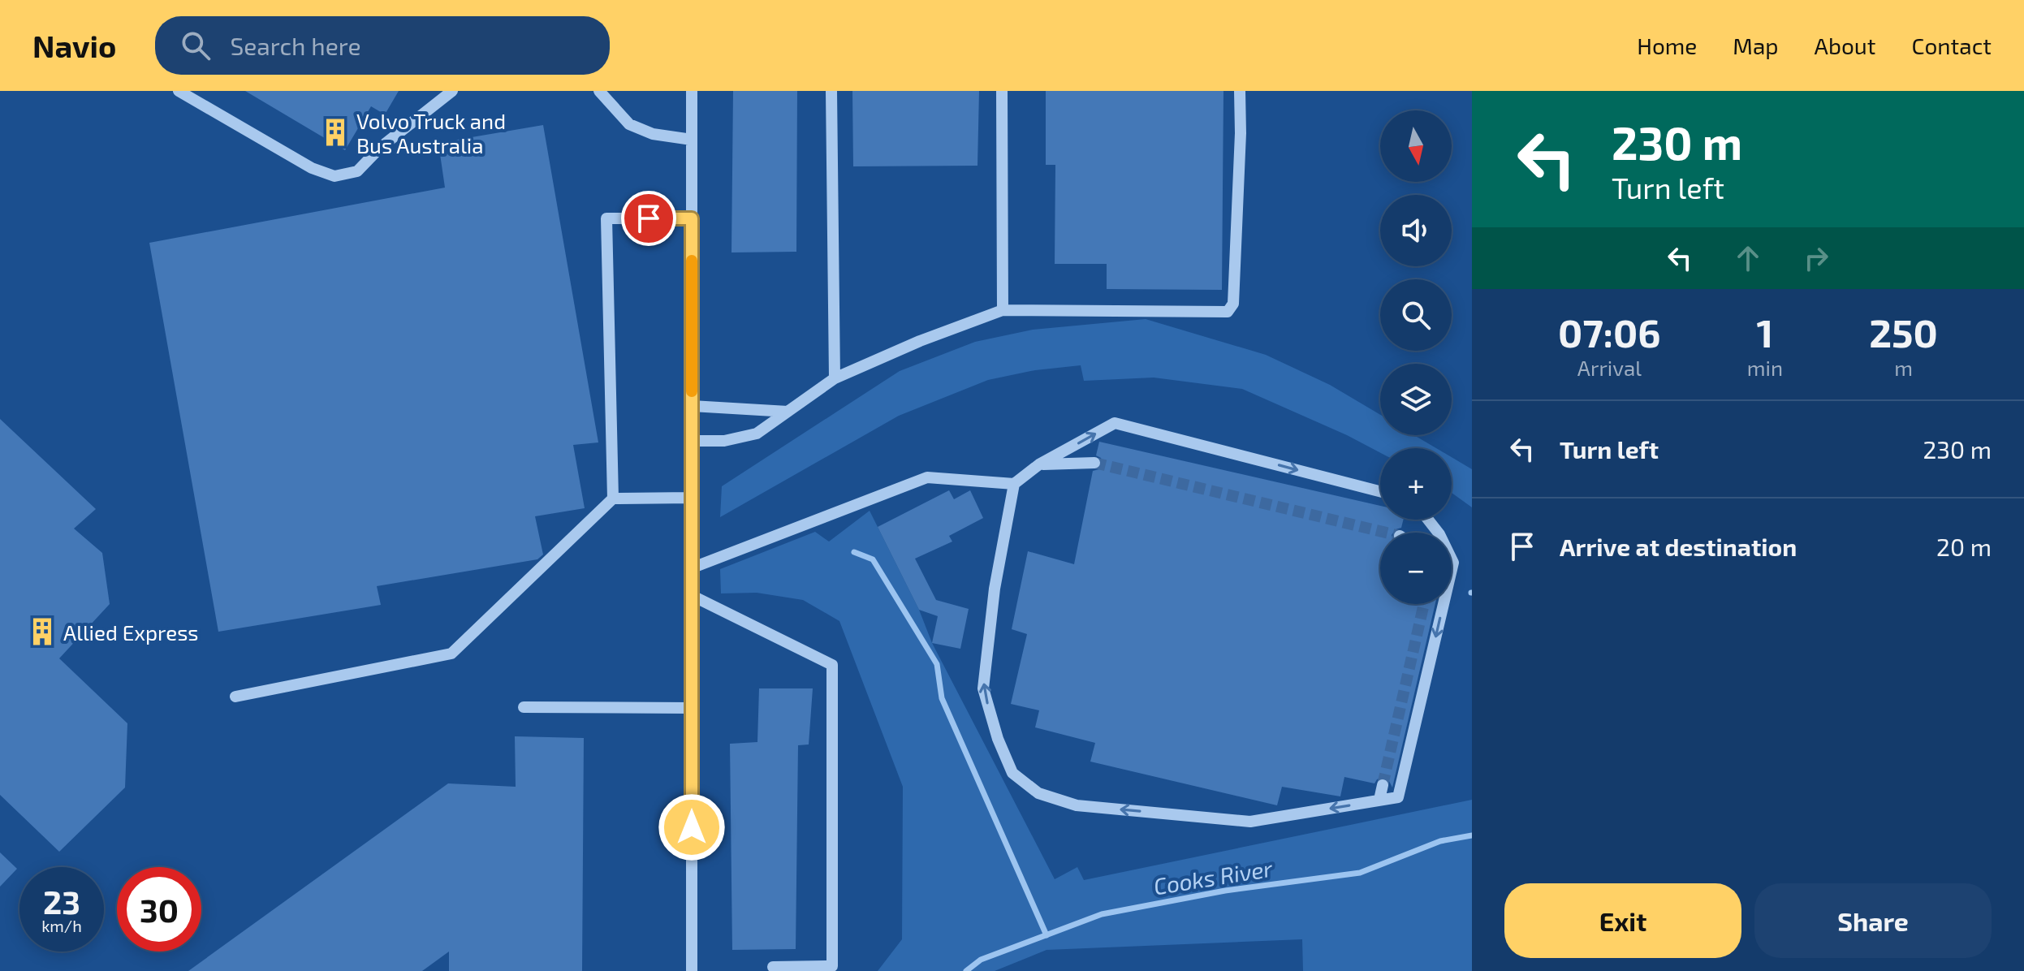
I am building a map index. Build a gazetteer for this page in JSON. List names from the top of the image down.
{
  "water": ["Cooks River"],
  "places": {
    "building": ["Volvo Truck and Bus Australia", "Allied Express"]
  },
  "north": "bottom",
  "page": {
    "header": "Navio",
    "search": "Search here",
    "nav": [
      "Home",
      "Map",
      "About",
      "Contact"
    ],
    "turn": ["230 m", "Turn left"],
    "map_buttons": ["+", "−"],
    "eta": [
      "07:06",
      "Arrival",
      "1",
      "min",
      "250",
      "m"
    ],
    "list": [
      {
        "name": "Turn left",
        "value": "230 m"
      },
      {
        "name": "Arrive at destination",
        "value": "20 m"
      }
    ],
    "speed": "23 km/h",
    "limit": "30",
    "buttons": ["Exit", "Share"]
  }
}
